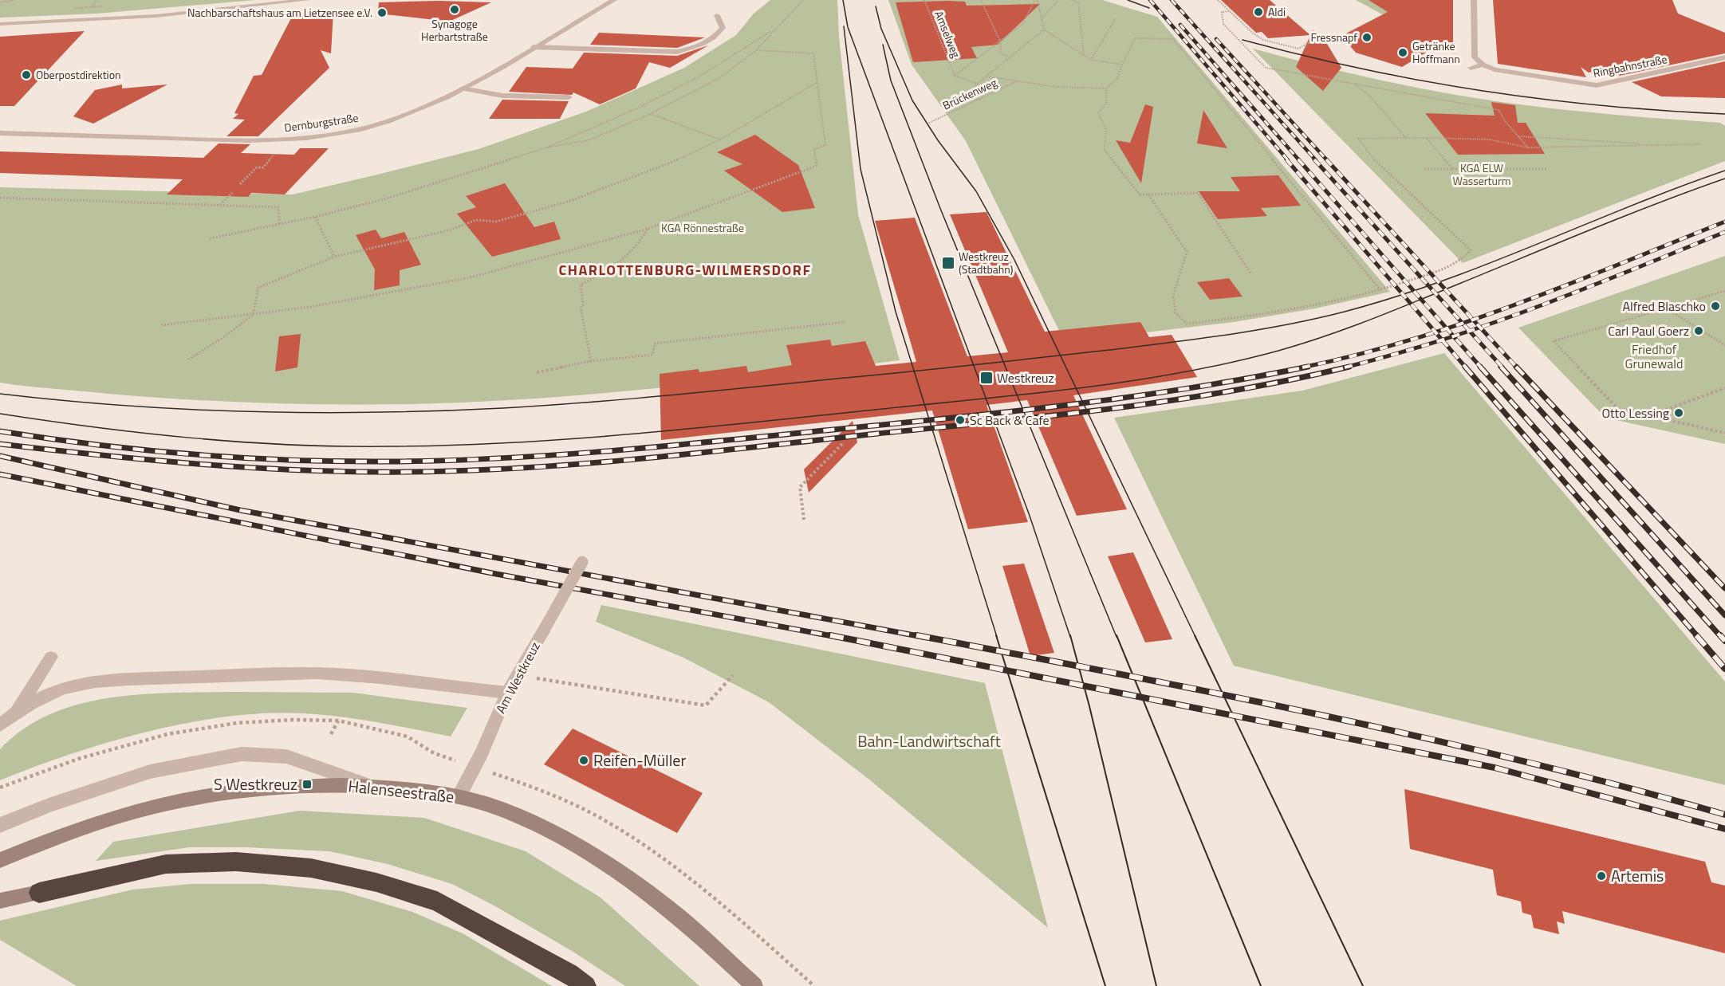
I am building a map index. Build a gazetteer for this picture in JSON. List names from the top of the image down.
{
  "streets": {
    "main road": ["Halenseestraße"],
    "street": ["Ringbahnstraße", "Dernburgstraße", "Am Westkreuz"],
    "path": ["Amselweg", "Brückenweg"]
  },
  "crossings": [
    ["Am Westkreuz", "Halenseestraße"]
  ],
  "districts": ["CHARLOTTENBURG-WILMERSDORF"],
  "parks": [
    "KGA ELW Wasserturm",
    "KGA Rönnestraße",
    "Friedhof Grunewald",
    "Bahn-Landwirtschaft"
  ],
  "places": {
    "other": [
      "Synagoge Herbartstraße",
      "Aldi",
      "Nachbarschaftshaus am Lietzensee e.V.",
      "Fressnapf",
      "Getränke Hoffmann",
      "Oberpostdirektion",
      "Alfred Blaschko",
      "Carl Paul Goerz",
      "Otto Lessing",
      "Sc Back & Cafe",
      "Reifen-Müller",
      "Artemis"
    ],
    "transit": ["Westkreuz (Stadtbahn)", "Westkreuz", "S Westkreuz"]
  }
}
